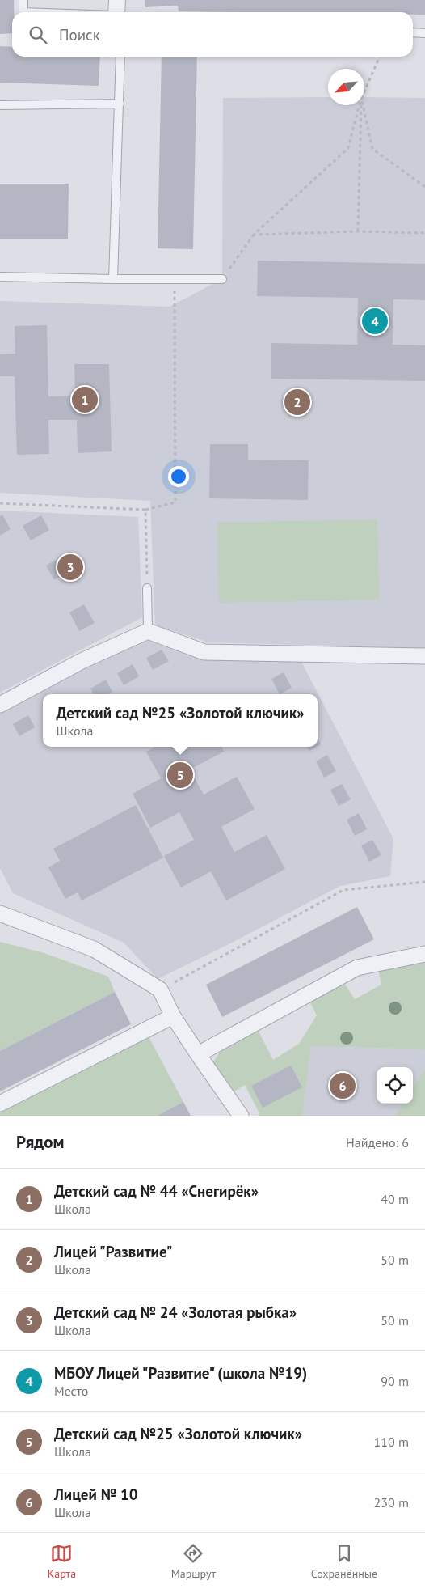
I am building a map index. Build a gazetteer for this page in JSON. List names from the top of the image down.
{
  "north": "bottom left",
  "page": {
    "search": "Поиск",
    "pins": [
      "4",
      "1",
      "2",
      "3",
      "5",
      "6"
    ],
    "popup": ["Детский сад №25 «Золотой ключик»", "Школа"],
    "heading": ["Рядом", "Найдено: 6"],
    "list": [
      {
        "mark": "1",
        "name": "Детский сад № 44 «Снегирёк»",
        "note": "Школа",
        "value": "40 m"
      },
      {
        "mark": "2",
        "name": "Лицей \"Развитие\"",
        "note": "Школа",
        "value": "50 m"
      },
      {
        "mark": "3",
        "name": "Детский сад № 24 «Золотая рыбка»",
        "note": "Школа",
        "value": "50 m"
      },
      {
        "mark": "4",
        "name": "МБОУ Лицей \"Развитие\" (школа №19)",
        "note": "Место",
        "value": "90 m"
      },
      {
        "mark": "5",
        "name": "Детский сад №25 «Золотой ключик»",
        "note": "Школа",
        "value": "110 m"
      },
      {
        "mark": "6",
        "name": "Лицей № 10",
        "note": "Школа",
        "value": "230 m"
      }
    ],
    "nav": ["Карта", "Маршрут", "Сохранённые"]
  }
}
